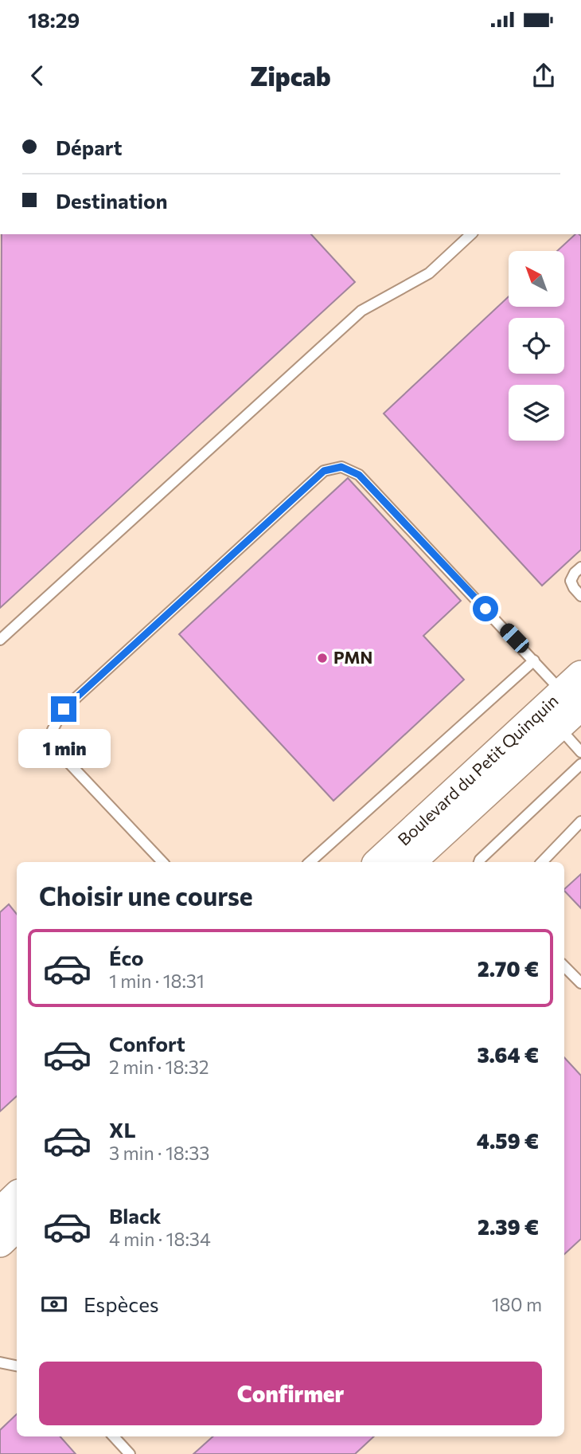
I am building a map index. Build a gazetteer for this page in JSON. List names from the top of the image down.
{
  "streets": {
    "main road": ["Boulevard du Petit Quinquin"]
  },
  "places": ["PMN"],
  "north": "top left",
  "page": {
    "status": "18:29",
    "header": "Zipcab",
    "banner": ["Départ", "Destination"],
    "bubble": "1 min",
    "heading": "Choisir une course",
    "list": [
      {
        "name": "Éco",
        "note": "1 min · 18:31",
        "value": "2.70 €"
      },
      {
        "name": "Confort",
        "note": "2 min · 18:32",
        "value": "3.64 €"
      },
      {
        "name": "XL",
        "note": "3 min · 18:33",
        "value": "4.59 €"
      },
      {
        "name": "Black",
        "note": "4 min · 18:34",
        "value": "2.39 €"
      }
    ],
    "pay": ["Espèces", "180 m"],
    "buttons": "Confirmer"
  }
}
